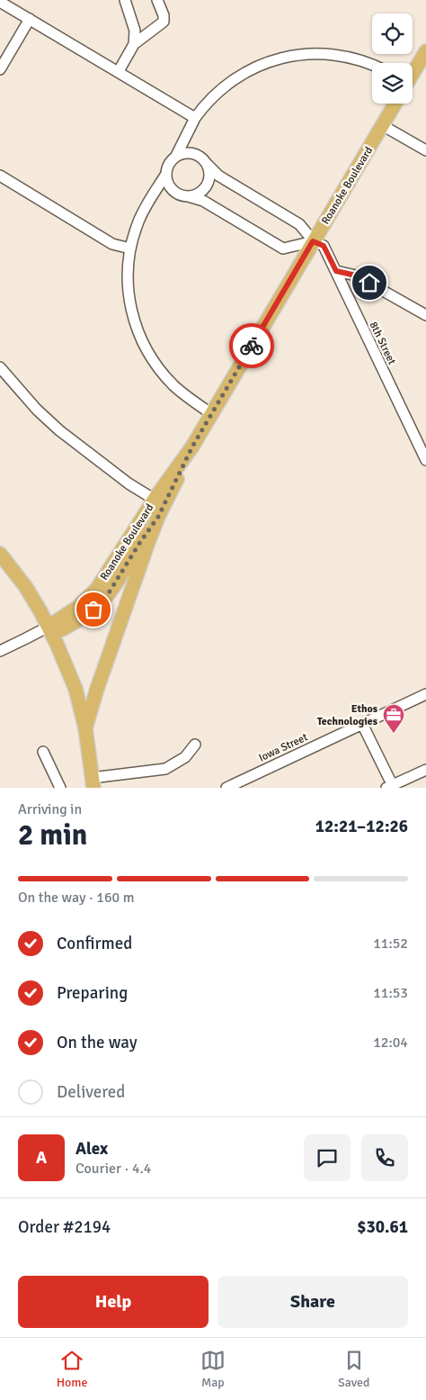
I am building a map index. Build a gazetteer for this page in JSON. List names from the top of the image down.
{
  "streets": {
    "main road": ["Roanoke Boulevard"],
    "street": ["8th Street", "Iowa Street"]
  },
  "crossings": [
    ["Roanoke Boulevard", "8th Street"]
  ],
  "places": {
    "office": ["Ethos Technologies"]
  },
  "page": {
    "heading": ["2 min", "Arriving in", "12:21–12:26"],
    "panel": [
      "Alex",
      "Courier · 4.4",
      "Order #2194",
      "$30.61"
    ],
    "bar": "On the way · 160 m",
    "list": [
      ["Confirmed", "11:52"],
      ["Preparing", "11:53"],
      ["On the way", "12:04"],
      "Delivered"
    ],
    "round": "A",
    "buttons": ["Help", "Share"],
    "tabs": ["Home", "Map", "Saved"]
  }
}
